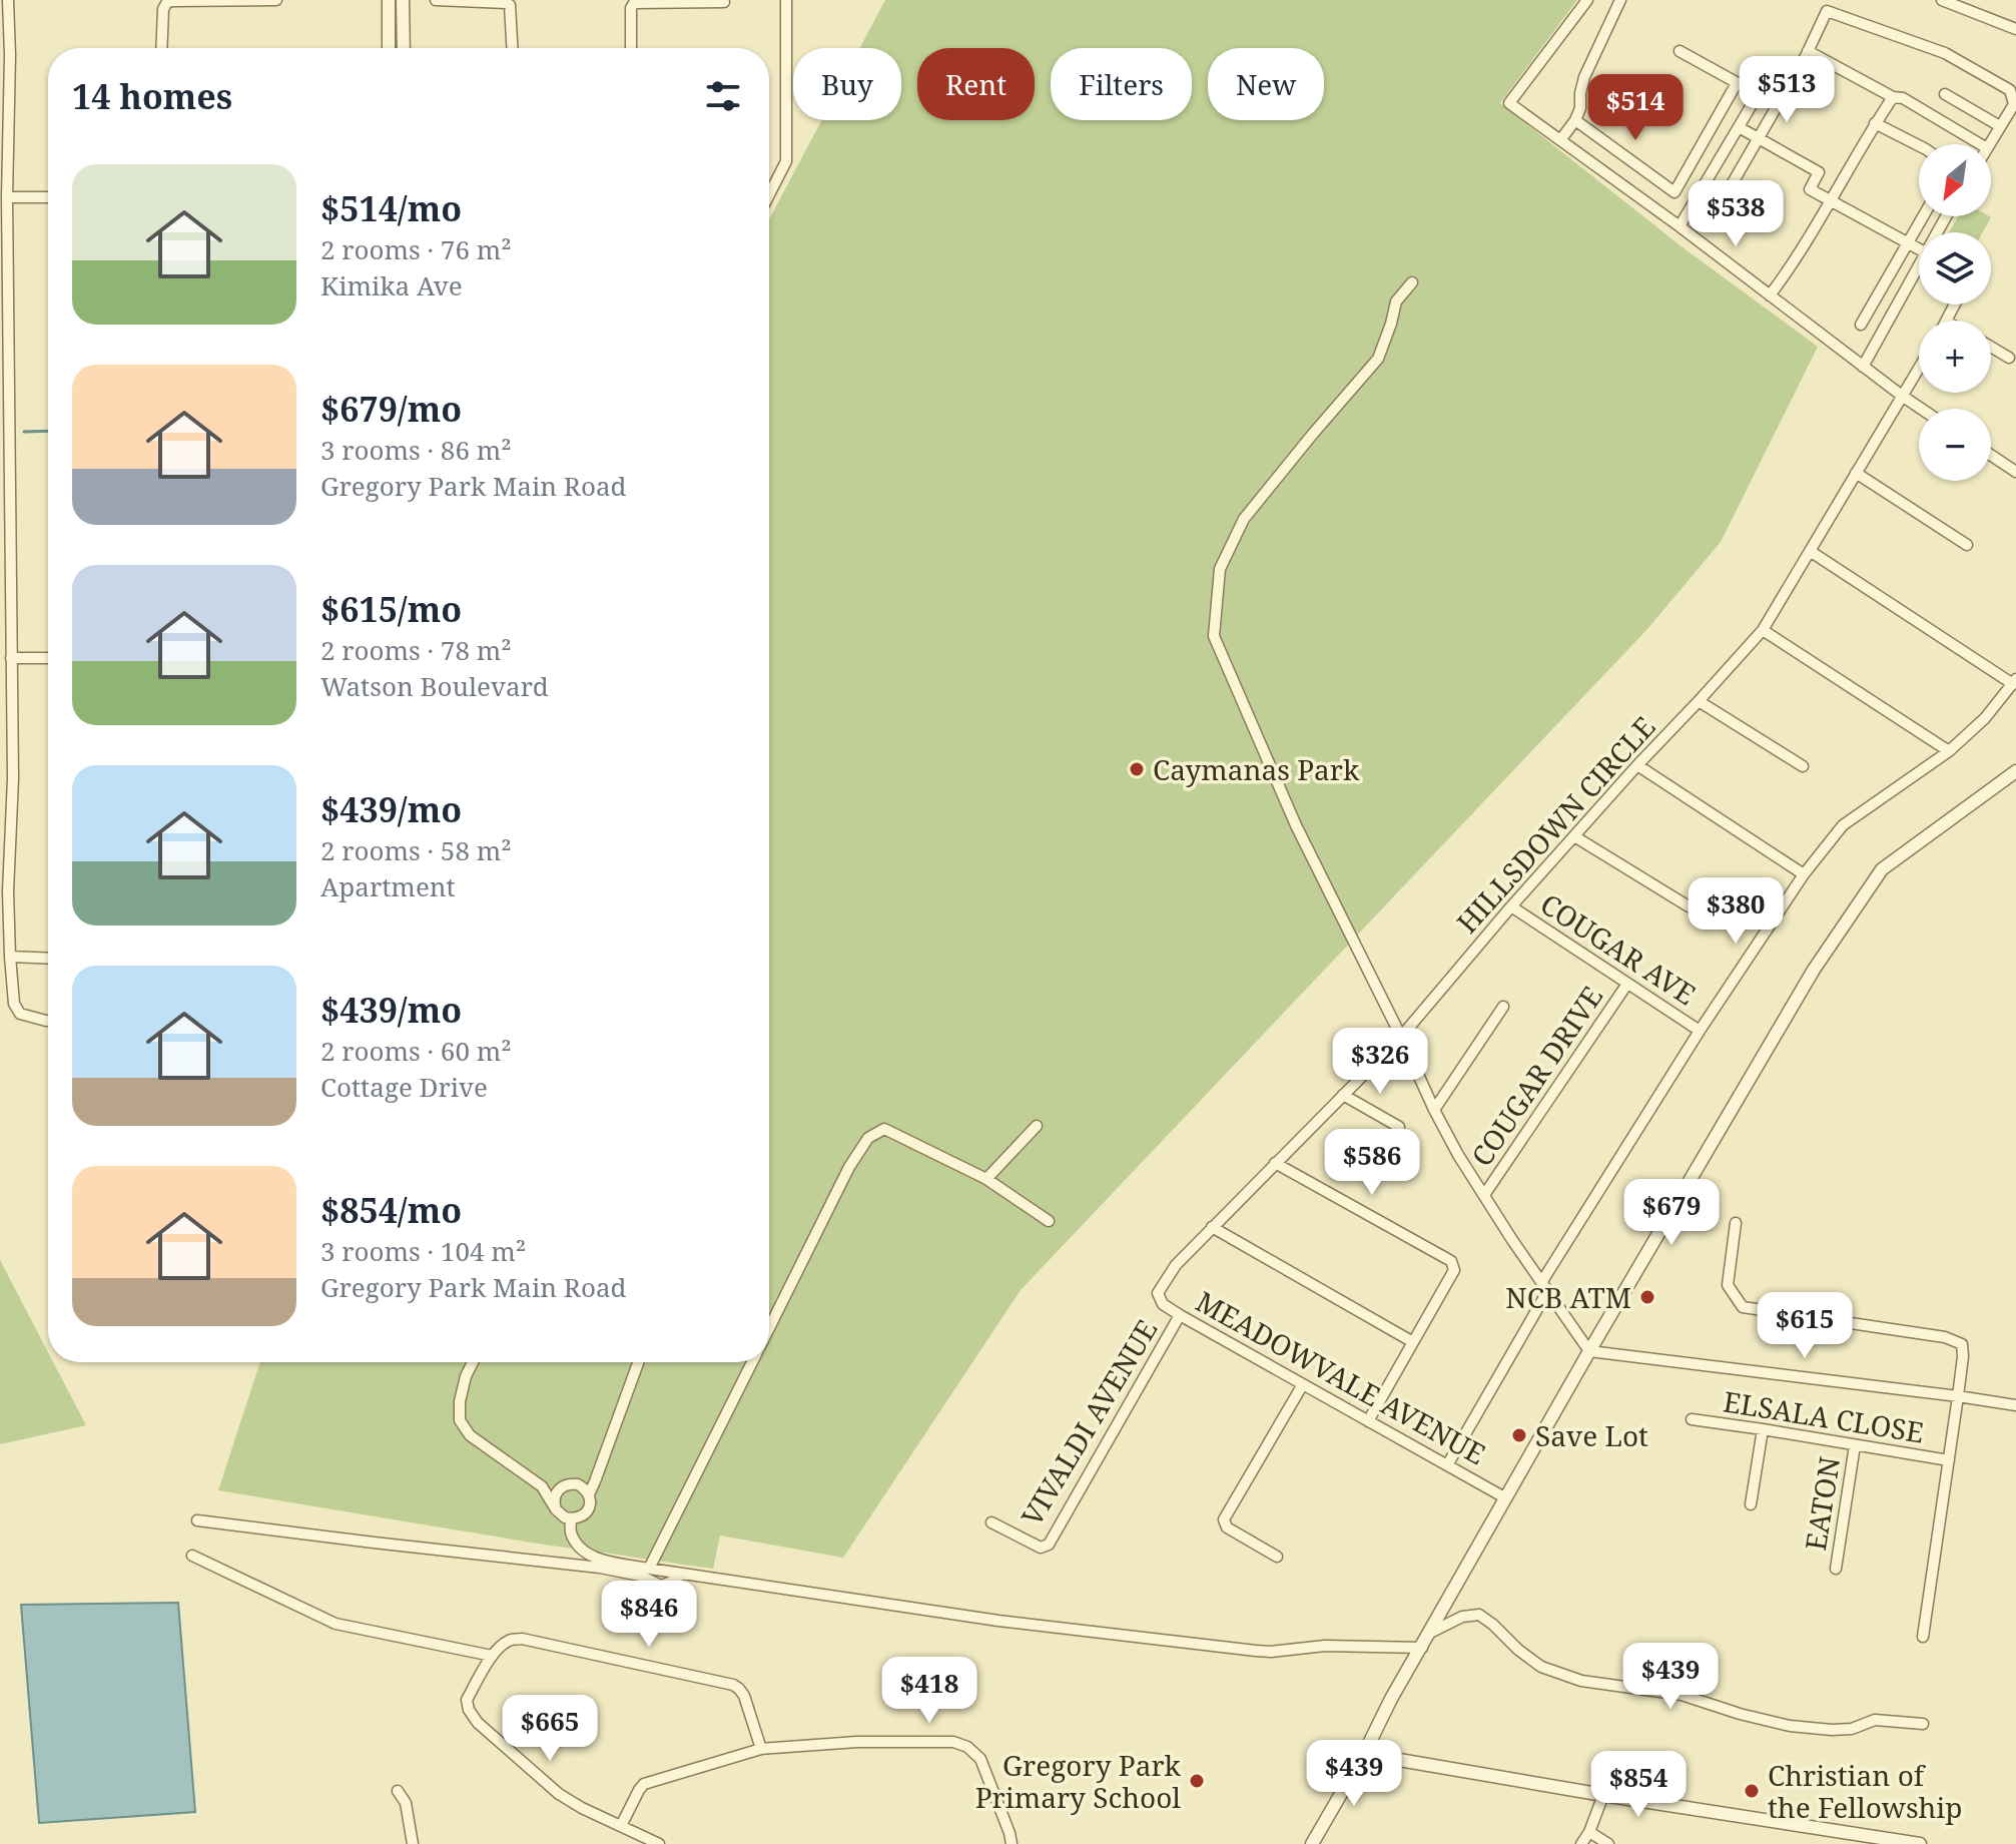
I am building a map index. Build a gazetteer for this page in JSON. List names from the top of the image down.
{
  "streets": {
    "street": [
      "HILLSDOWN CIRCLE",
      "COUGAR AVE",
      "COUGAR DRIVE",
      "MEADOWVALE AVENUE",
      "ELSALA CLOSE",
      "VIVALDI AVENUE",
      "EATON"
    ]
  },
  "crossings": [
    ["HILLSDOWN CIRCLE", "COUGAR AVE"],
    ["HILLSDOWN CIRCLE", "MEADOWVALE AVENUE"],
    ["COUGAR AVE", "COUGAR DRIVE"],
    ["MEADOWVALE AVENUE", "VIVALDI AVENUE"],
    ["ELSALA CLOSE", "EATON"]
  ],
  "places": [
    "Caymanas Park",
    "NCB ATM",
    "Save Lot",
    "Gregory Park Primary School",
    "Christian of the Fellowship"
  ],
  "north": "bottom left",
  "page": {
    "chip": [
      "Buy",
      "Rent",
      "Filters",
      "New"
    ],
    "heading": "14 homes",
    "price": [
      "$513",
      "$514",
      "$538",
      "$380",
      "$326",
      "$586",
      "$679",
      "$615",
      "$846",
      "$439",
      "$418",
      "$665",
      "$439",
      "$854"
    ],
    "map_buttons": ["+", "−"],
    "list": [
      {
        "name": "$514/mo",
        "note": "2 rooms · 76 m² · Kimika Ave"
      },
      {
        "name": "$679/mo",
        "note": "3 rooms · 86 m² · Gregory Park Main Road"
      },
      {
        "name": "$615/mo",
        "note": "2 rooms · 78 m² · Watson Boulevard"
      },
      {
        "name": "$439/mo",
        "note": "2 rooms · 58 m² · Apartment"
      },
      {
        "name": "$439/mo",
        "note": "2 rooms · 60 m² · Cottage Drive"
      },
      {
        "name": "$854/mo",
        "note": "3 rooms · 104 m² · Gregory Park Main Road"
      }
    ]
  }
}
